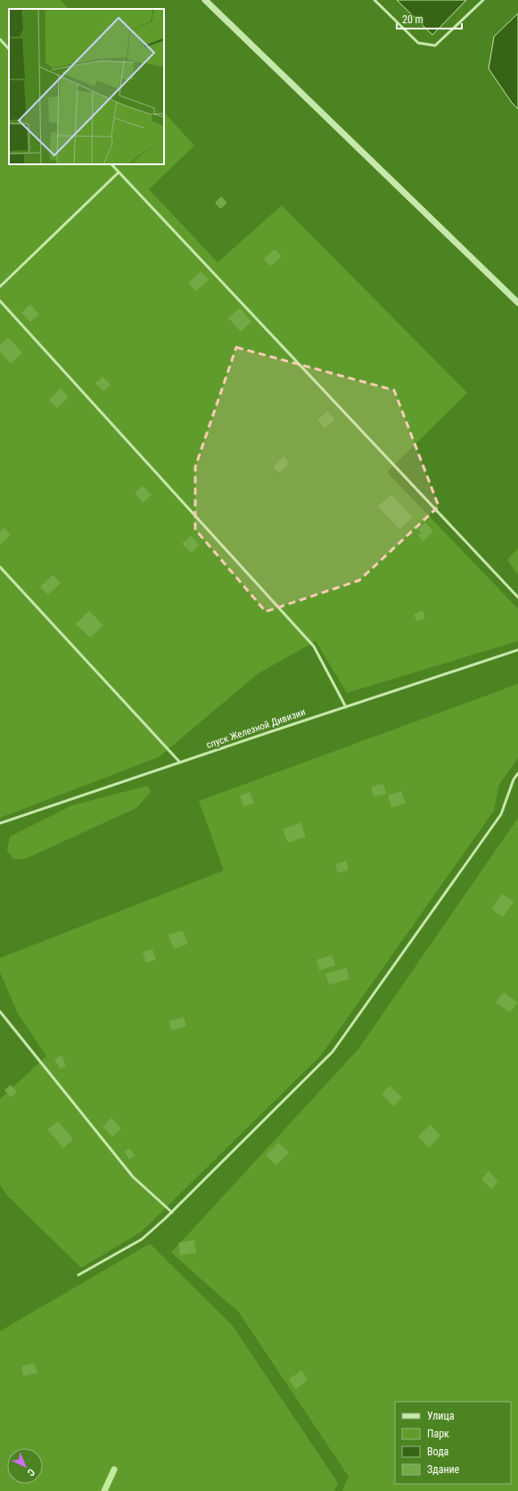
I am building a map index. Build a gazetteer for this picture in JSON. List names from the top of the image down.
{
  "streets": {
    "lane": ["спуск Железной Дивизии"]
  },
  "legend": [
    "Улица",
    "Парк",
    "Вода",
    "Здание"
  ],
  "scale_bar": "20 m",
  "north": "bottom right"
}
